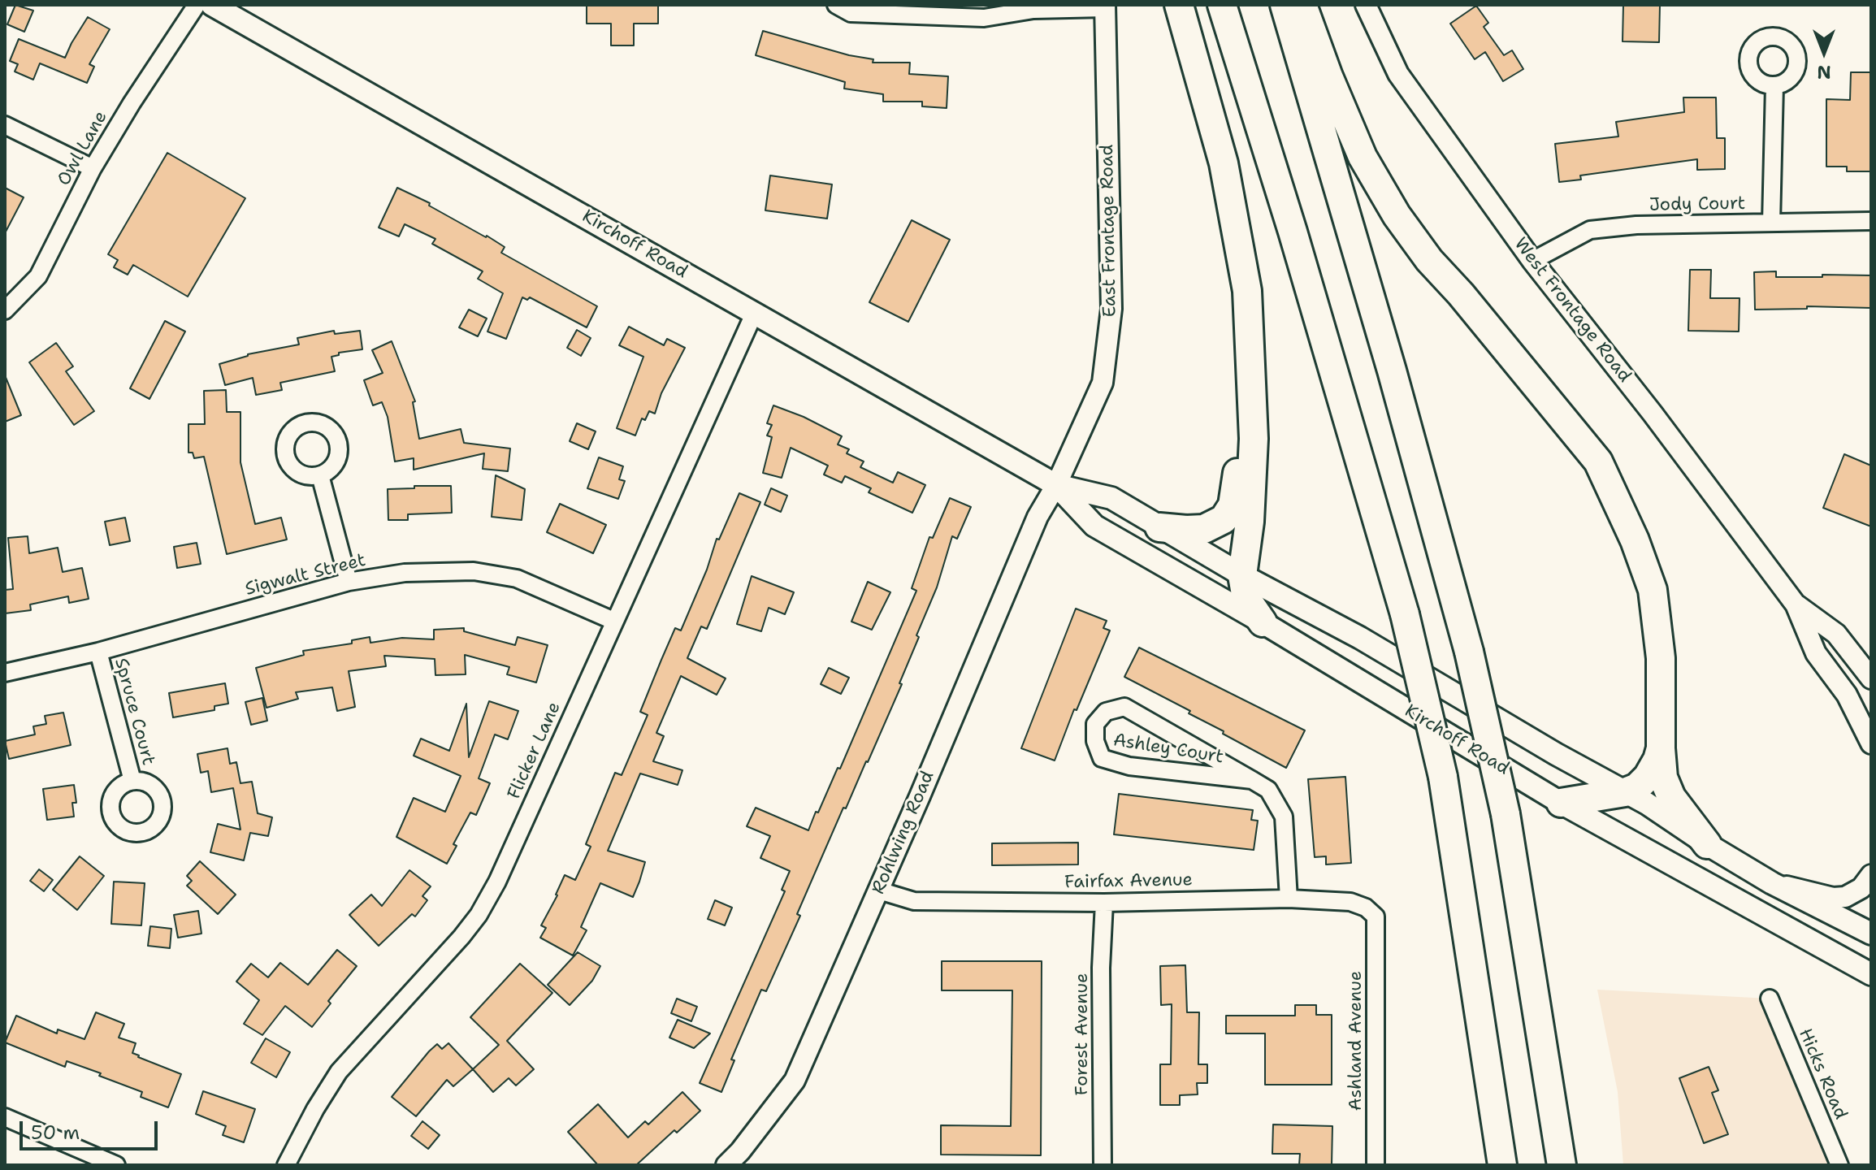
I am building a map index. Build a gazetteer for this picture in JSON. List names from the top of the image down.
{
  "streets": {
    "main road": ["Kirchoff Road"],
    "street": [
      "Owl Lane",
      "Jody Court",
      "East Frontage Road",
      "West Frontage Road",
      "Sigwalt Street",
      "Spruce Court",
      "Ashley Court",
      "Flicker Lane",
      "Rohlwing Road",
      "Fairfax Avenue",
      "Forest Avenue",
      "Ashland Avenue",
      "Hicks Road"
    ]
  },
  "crossings": [
    ["Jody Court", "West Frontage Road"],
    ["East Frontage Road", "Kirchoff Road"],
    ["East Frontage Road", "Rohlwing Road"],
    ["Kirchoff Road", "Flicker Lane"],
    ["Kirchoff Road", "Rohlwing Road"],
    ["Sigwalt Street", "Spruce Court"],
    ["Sigwalt Street", "Flicker Lane"],
    ["Ashley Court", "Fairfax Avenue"],
    ["Rohlwing Road", "Fairfax Avenue"],
    ["Fairfax Avenue", "Forest Avenue"],
    ["Fairfax Avenue", "Ashland Avenue"]
  ],
  "scale_bar": "50 m",
  "north": "bottom"
}
